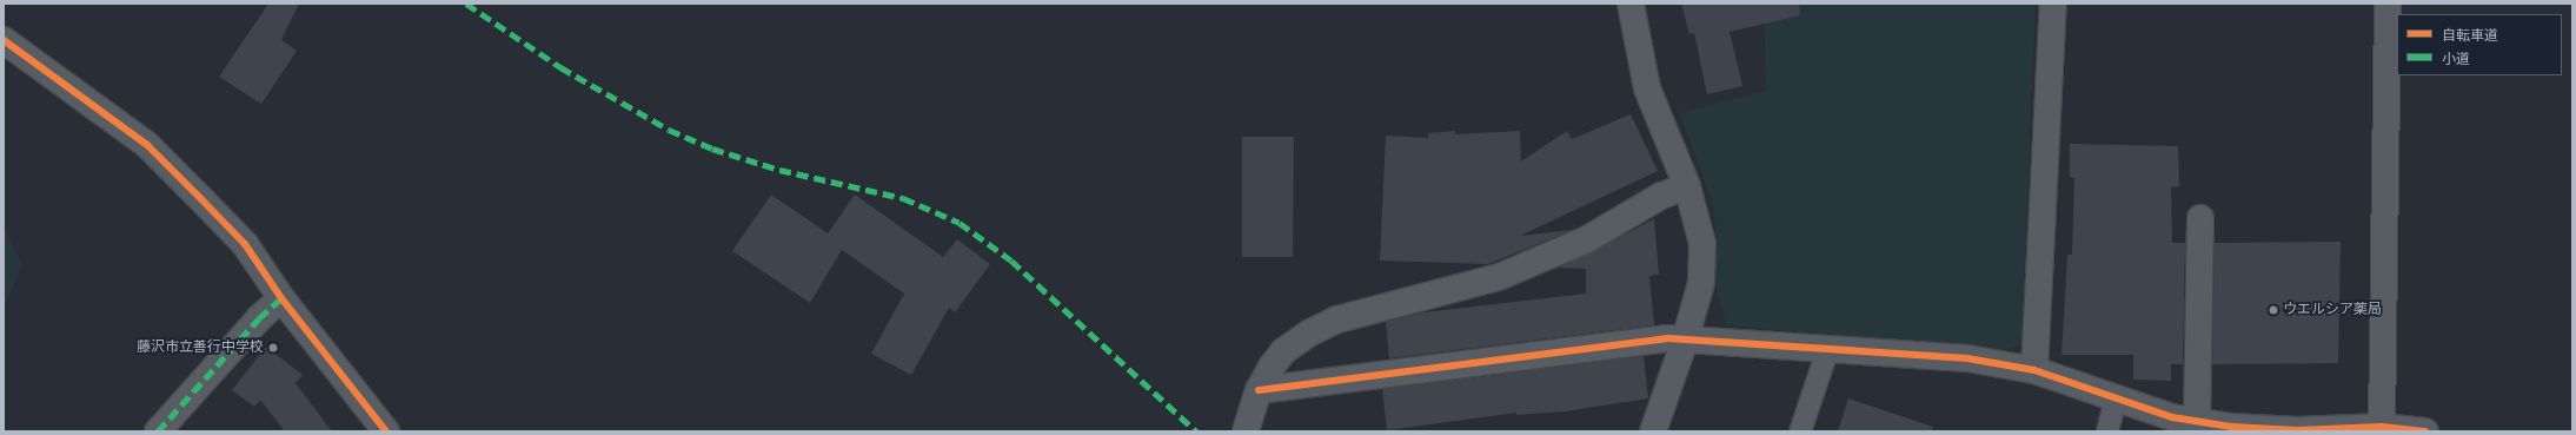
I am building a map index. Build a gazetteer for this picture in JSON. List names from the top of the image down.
{
  "places": ["ウエルシア薬局", "藤沢市立善行中学校"],
  "legend": ["自転車道", "小道"]
}
